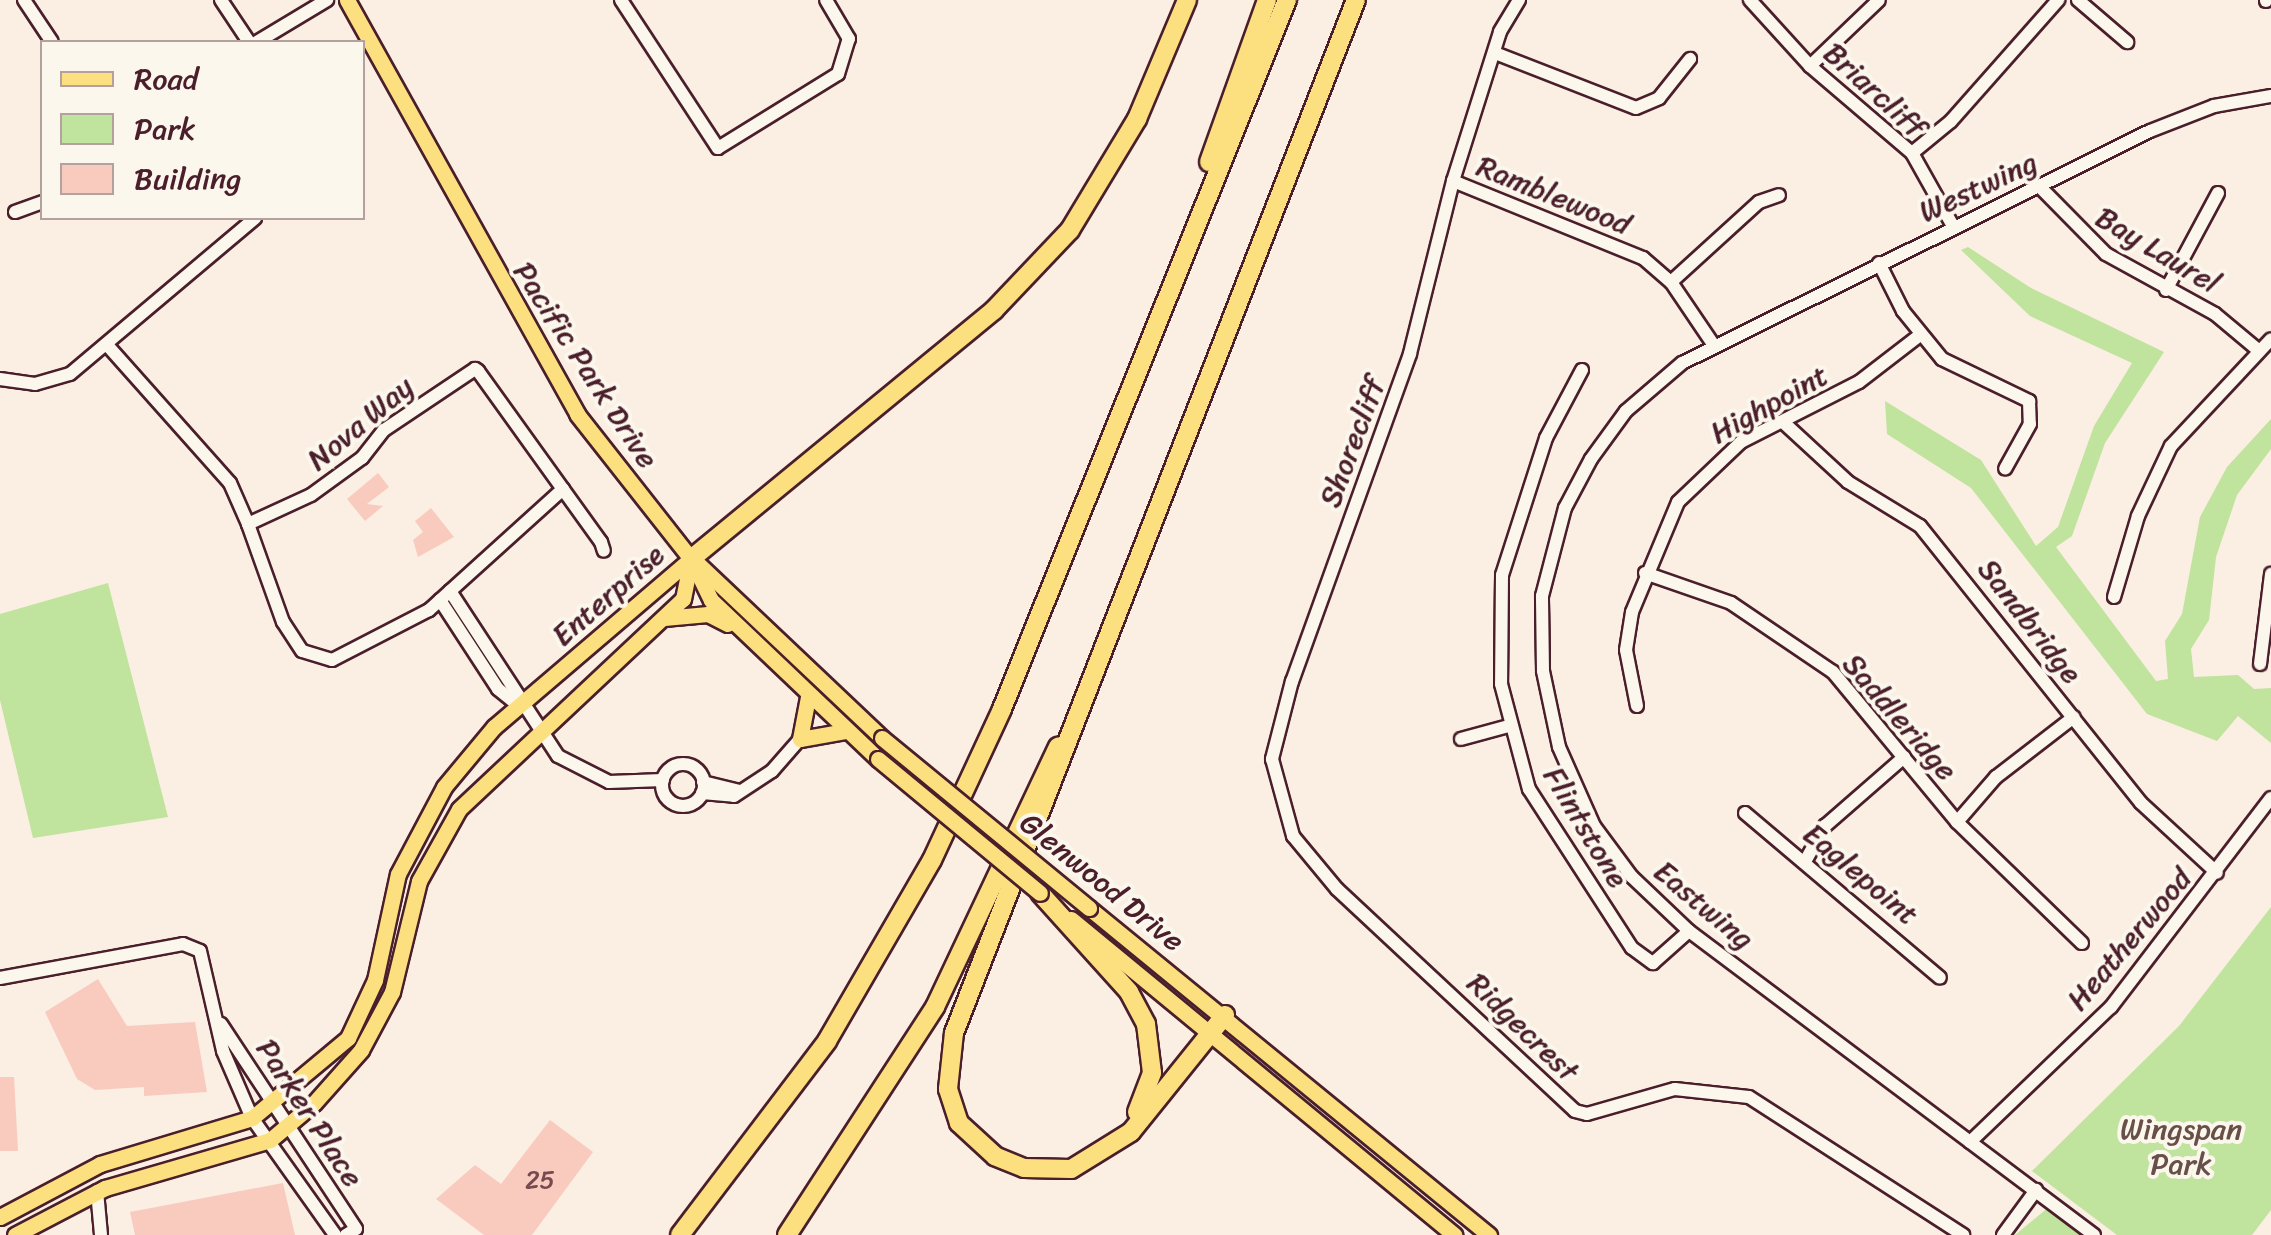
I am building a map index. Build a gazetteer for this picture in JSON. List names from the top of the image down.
{
  "streets": {
    "main road": ["Pacific Park Drive", "Enterprise", "Glenwood Drive"],
    "street": [
      "Briarcliff",
      "Westwing",
      "Ramblewood",
      "Bay Laurel",
      "Highpoint",
      "Nova Way",
      "Shorecliff",
      "Sandbridge",
      "Saddleridge",
      "Flintstone",
      "Eaglepoint",
      "Eastwing",
      "Heatherwood",
      "Ridgecrest",
      "Parker Place"
    ]
  },
  "crossings": [
    ["Briarcliff", "Westwing"],
    ["Westwing", "Ramblewood"],
    ["Westwing", "Bay Laurel"],
    ["Westwing", "Eastwing"],
    ["Ramblewood", "Shorecliff"],
    ["Ramblewood", "Eastwing"],
    ["Pacific Park Drive", "Enterprise"],
    ["Pacific Park Drive", "Glenwood Drive"],
    ["Highpoint", "Sandbridge"],
    ["Highpoint", "Saddleridge"],
    ["Shorecliff", "Ridgecrest"],
    ["Enterprise", "Glenwood Drive"],
    ["Enterprise", "Parker Place"],
    ["Sandbridge", "Heatherwood"],
    ["Flintstone", "Eastwing"],
    ["Eastwing", "Heatherwood"]
  ],
  "parks": ["Wingspan Park"],
  "house_numbers": ["25"],
  "legend": ["Road", "Park", "Building"]
}
